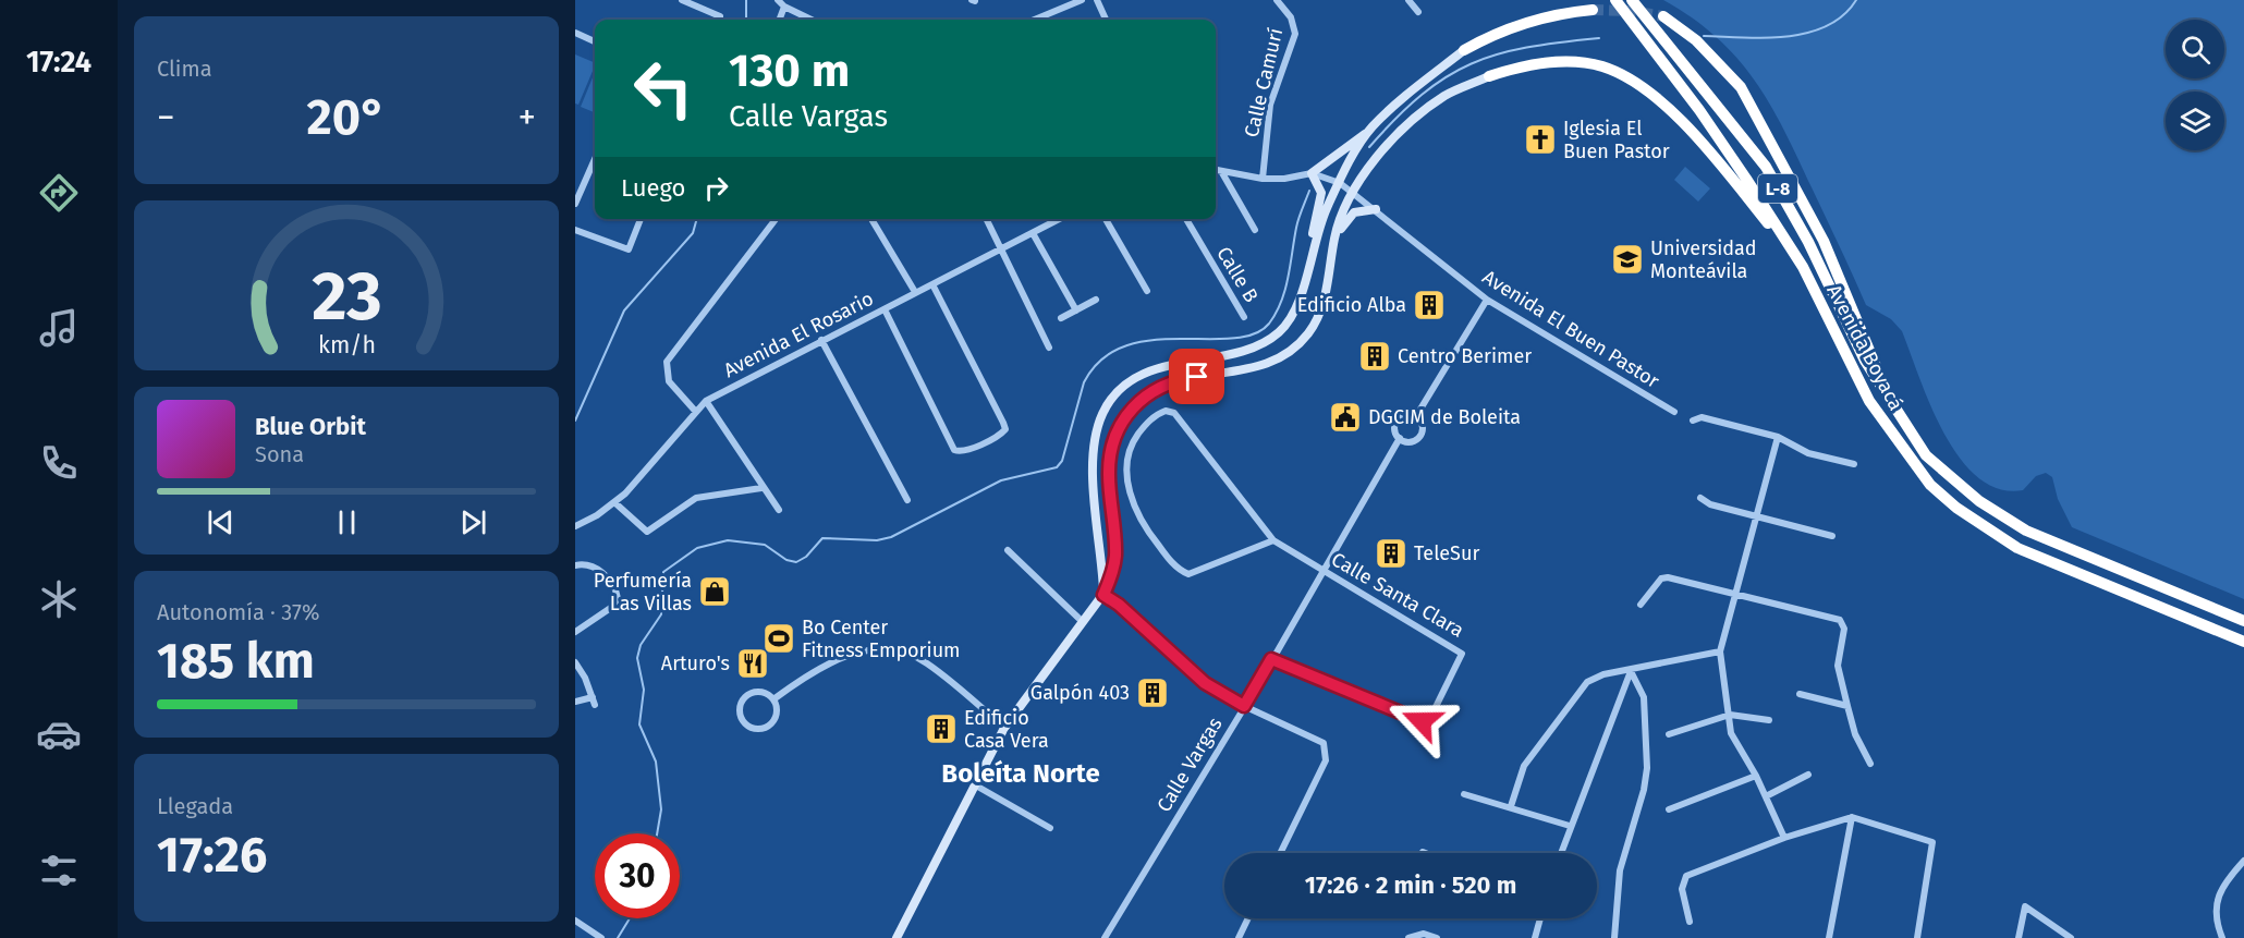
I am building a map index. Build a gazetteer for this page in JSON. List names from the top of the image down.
{
  "streets": {
    "highway": ["L-8", "Avenida Boyacá"],
    "street": [
      "Calle Camurí",
      "Calle B",
      "Avenida El Buen Pastor",
      "Avenida El Rosario",
      "Calle Santa Clara",
      "Calle Vargas"
    ]
  },
  "crossings": [
    ["Calle Camurí", "Avenida El Buen Pastor"],
    ["Avenida El Buen Pastor", "Calle Vargas"],
    ["Calle Santa Clara", "Calle Vargas"]
  ],
  "districts": ["Boleíta Norte"],
  "places": {
    "church": ["Iglesia El Buen Pastor"],
    "school or university": ["Universidad Monteávila"],
    "building": [
      "Edificio Alba",
      "Centro Berimer",
      "TeleSur",
      "Galpón 403",
      "Edificio Casa Vera"
    ],
    "public building": ["DGCIM de Boleita"],
    "shop": ["Perfumería Las Villas"],
    "sports": ["Bo Center Fitness Emporium"],
    "restaurant": ["Arturo's"]
  },
  "page": {
    "tabs": "17:24",
    "tile": [
      "Clima",
      ["Autonomía · 37%", "185 km"],
      ["Llegada", "17:26"]
    ],
    "turn": ["130 m", "Calle Vargas"],
    "heat": ["−", "20°", "+"],
    "then": "Luego",
    "song": ["Blue Orbit", "Sona"],
    "limit": "30",
    "trip": "17:26 · 2 min · 520 m",
    "gauge": ["23", "km/h"]
  }
}
